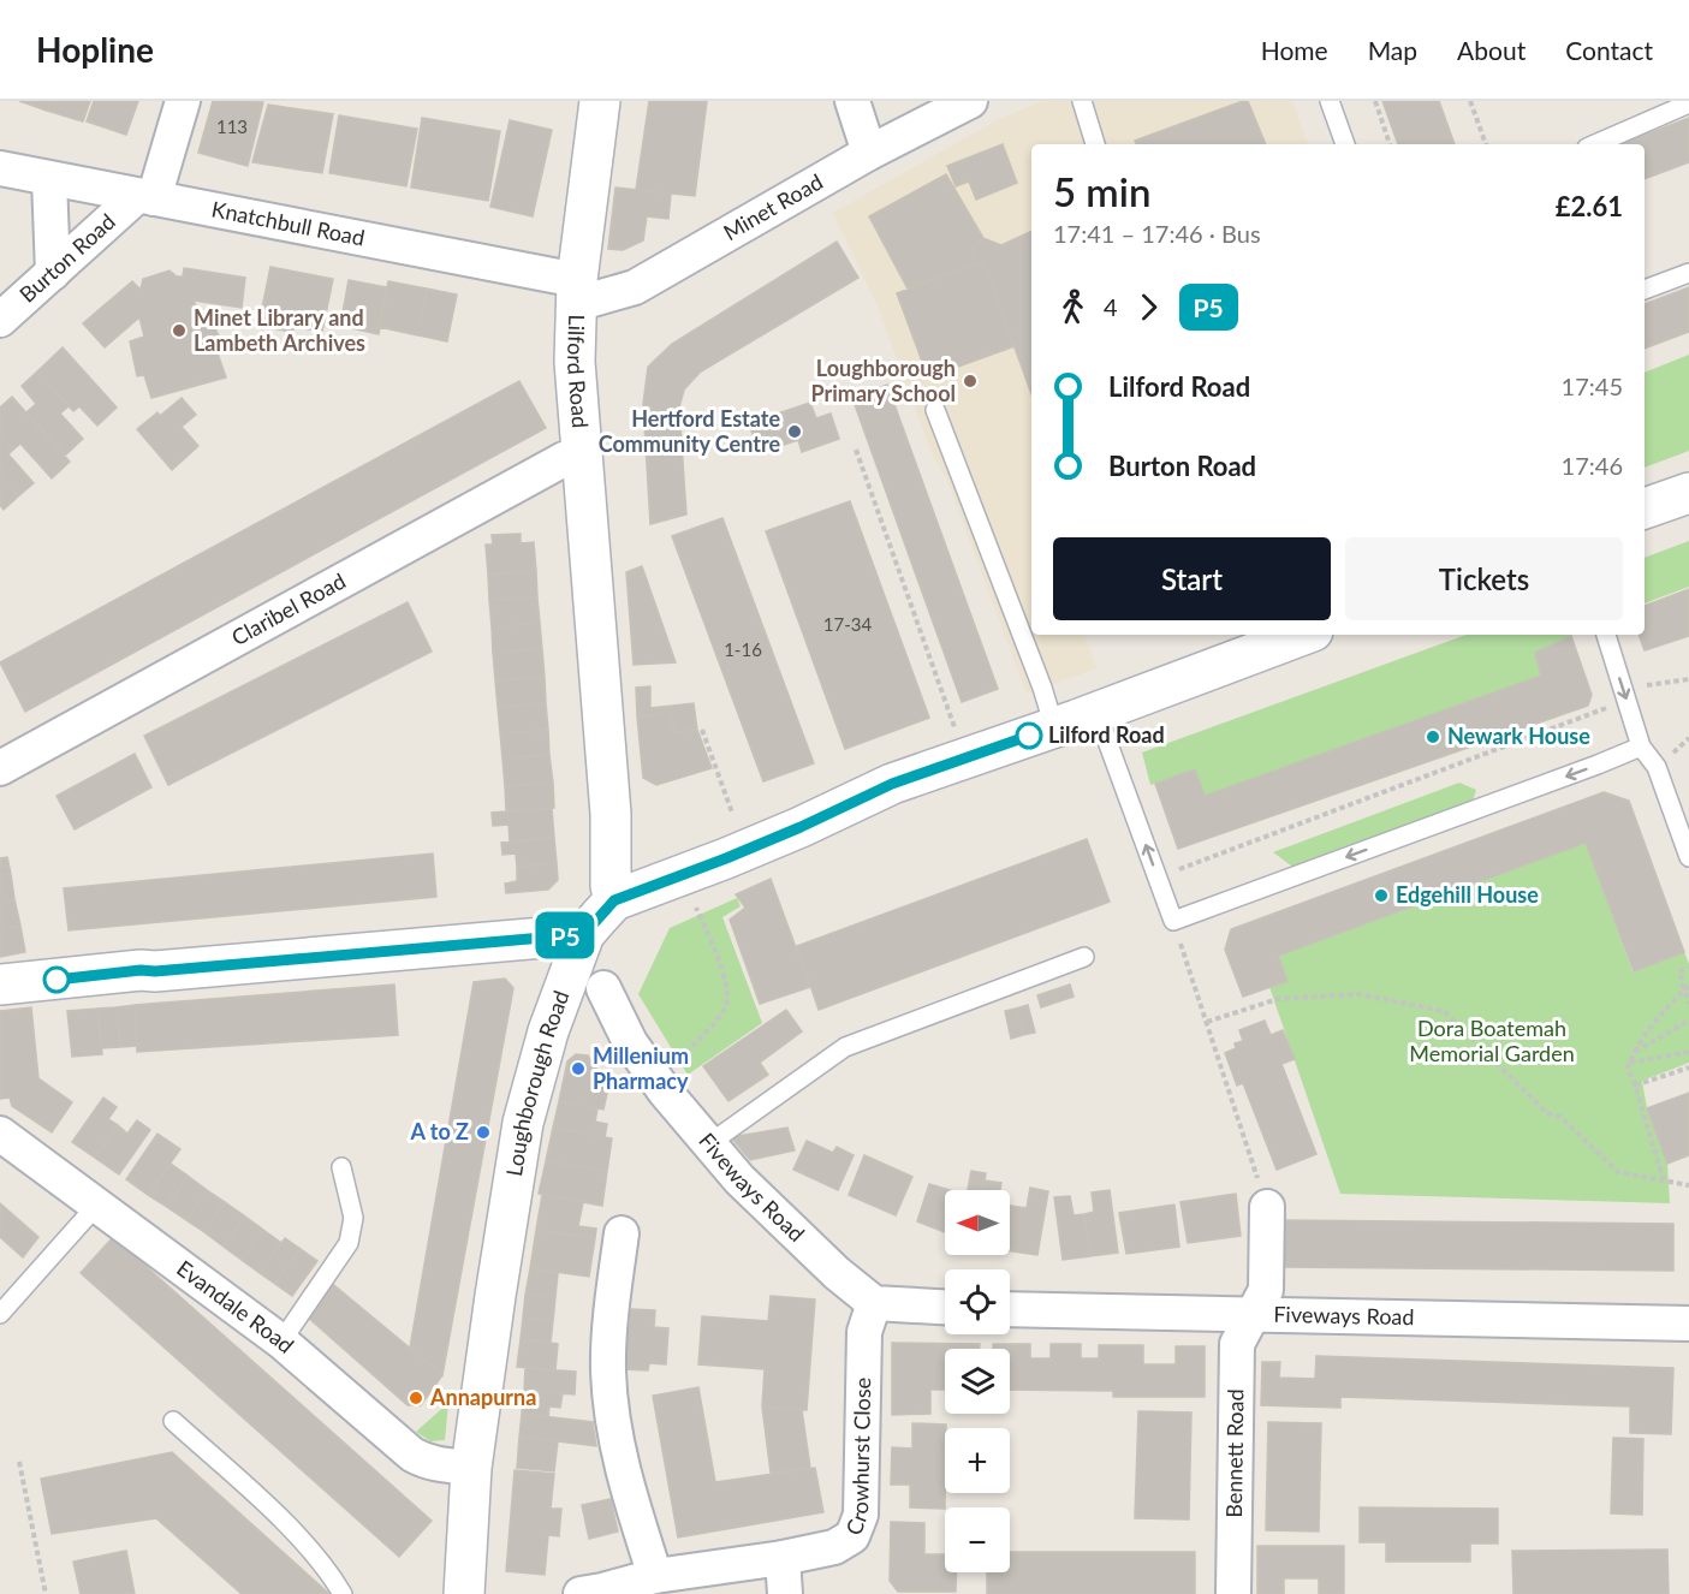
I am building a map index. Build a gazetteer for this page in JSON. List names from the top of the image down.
{
  "streets": {
    "street": [
      "Minet Road",
      "Knatchbull Road",
      "Burton Road",
      "Lilford Road",
      "Claribel Road",
      "Loughborough Road",
      "Fiveways Road",
      "Evandale Road",
      "Bennett Road",
      "Crowhurst Close"
    ]
  },
  "crossings": [
    ["Minet Road", "Knatchbull Road"],
    ["Minet Road", "Lilford Road"],
    ["Knatchbull Road", "Burton Road"],
    ["Knatchbull Road", "Lilford Road"],
    ["Lilford Road", "Claribel Road"],
    ["Lilford Road", "Loughborough Road"],
    ["Loughborough Road", "Evandale Road"],
    ["Fiveways Road", "Bennett Road"],
    ["Fiveways Road", "Crowhurst Close"]
  ],
  "parks": ["Dora Boatemah Memorial Garden"],
  "places": [
    "Minet Library and Lambeth Archives",
    "Loughborough Primary School",
    "Hertford Estate Community Centre",
    "Lilford Road",
    "Newark House",
    "Edgehill House",
    "Millenium Pharmacy",
    "A to Z",
    "Annapurna"
  ],
  "lines": ["bus line P5"],
  "house_numbers": ["113", "17-34", "1-16"],
  "north": "left",
  "page": {
    "header": "Hopline",
    "nav": [
      "Home",
      "Map",
      "About",
      "Contact"
    ],
    "on_map": "P5",
    "heading": ["5 min", "17:41 – 17:46 · Bus", "£2.61"],
    "legs": ["4", "P5"],
    "list": [
      {
        "name": "Lilford Road",
        "value": "17:45"
      },
      {
        "name": "Burton Road",
        "value": "17:46"
      }
    ],
    "buttons": ["Start", "Tickets"],
    "map_buttons": ["+", "−"]
  }
}
